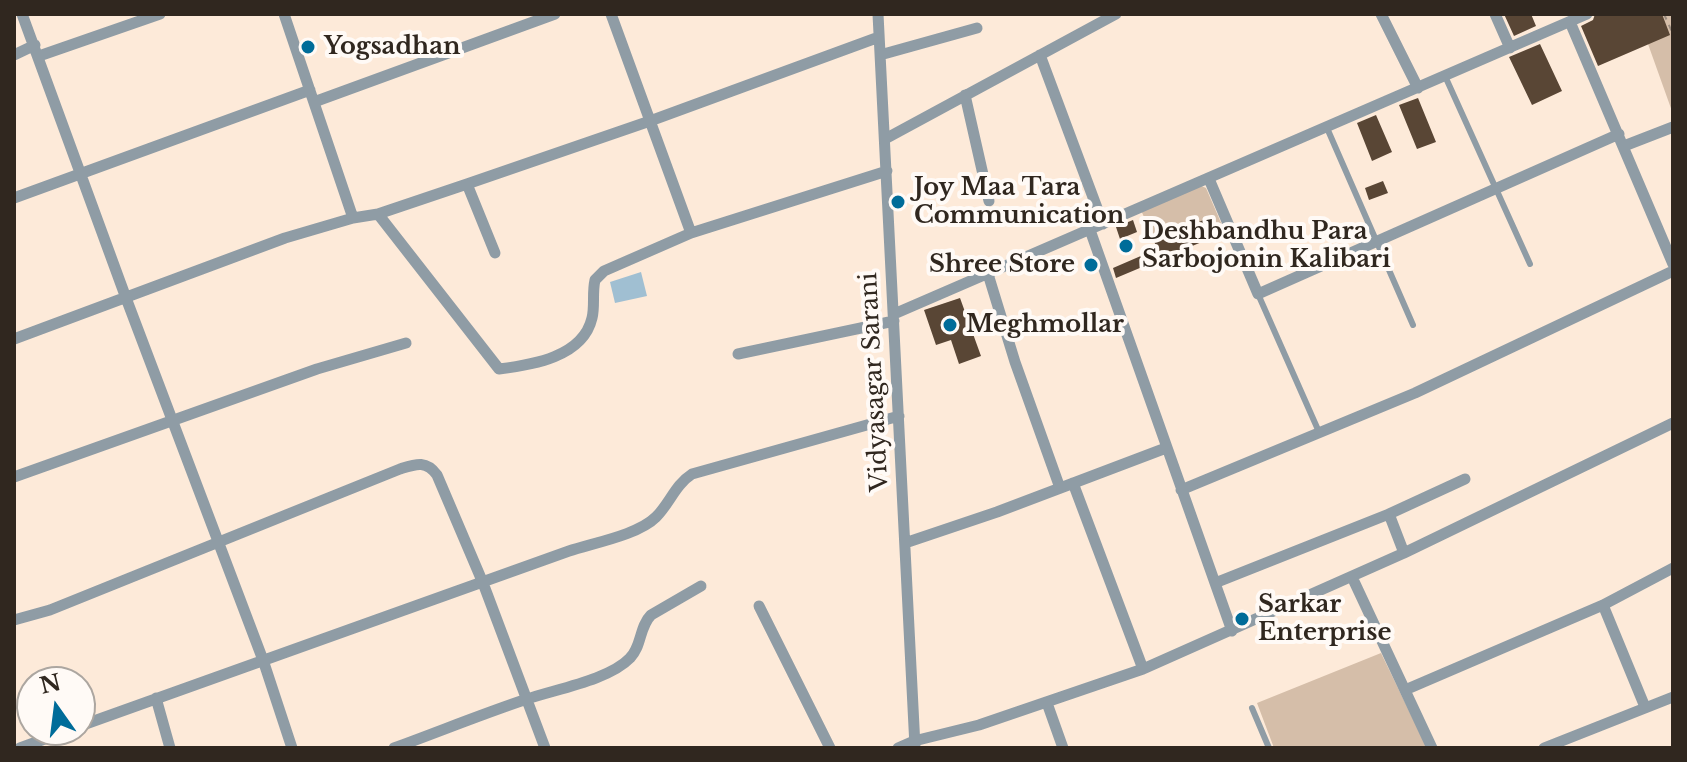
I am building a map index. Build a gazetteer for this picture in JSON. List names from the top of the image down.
{
  "streets": {
    "street": ["Vidyasagar Sarani"]
  },
  "places": [
    "Yogsadhan",
    "Joy Maa Tara Communication",
    "Deshbandhu Para Sarbojonin Kalibari",
    "Shree Store",
    "Meghmollar",
    "Sarkar Enterprise"
  ],
  "north": "top"
}
